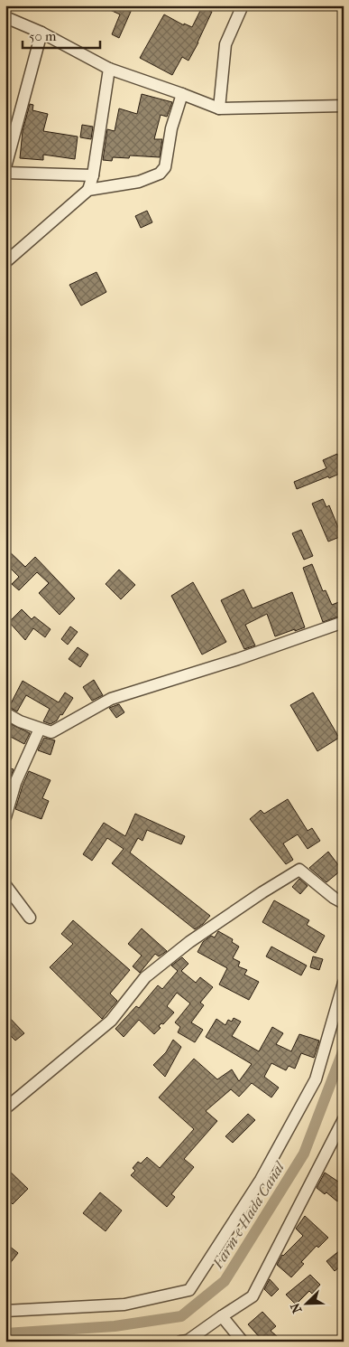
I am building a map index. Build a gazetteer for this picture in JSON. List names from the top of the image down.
{
  "water": ["Farm-e-Hada Canal"],
  "scale_bar": "50 m",
  "north": "bottom left"
}
